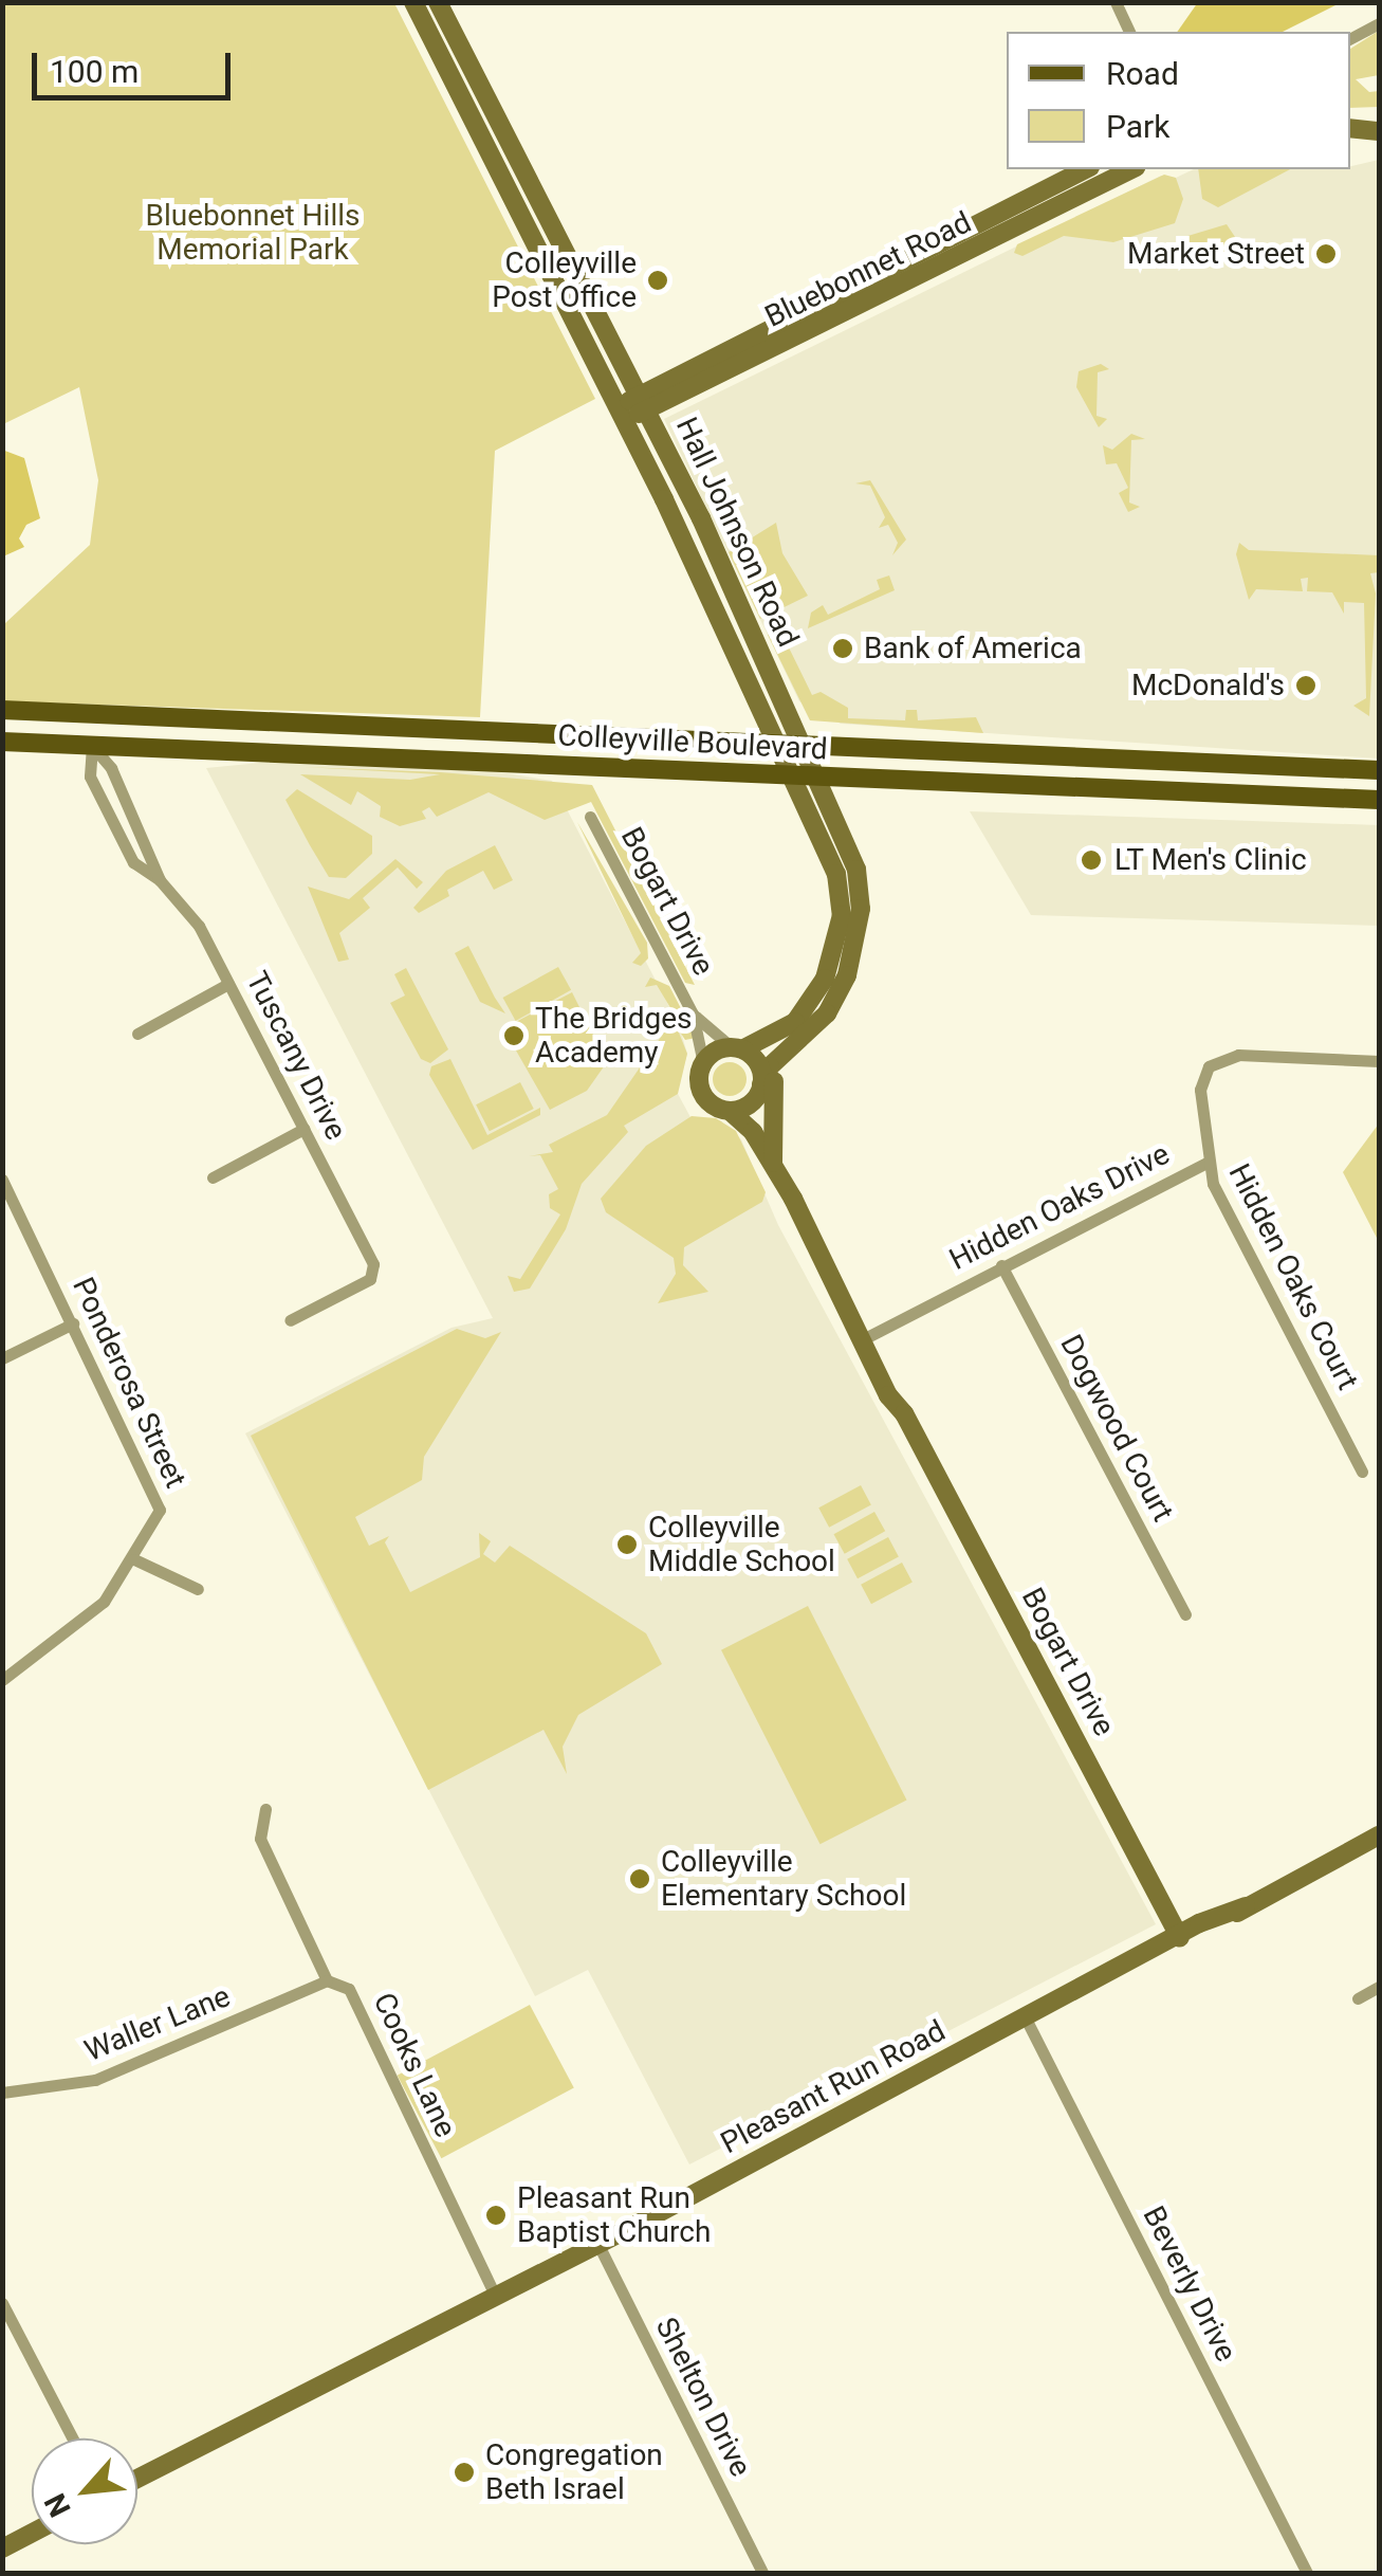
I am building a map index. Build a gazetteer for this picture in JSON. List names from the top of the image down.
{
  "streets": {
    "main road": ["Colleyville Boulevard"],
    "street": [
      "Bluebonnet Road",
      "Hall Johnson Road",
      "Bogart Drive",
      "Tuscany Drive",
      "Hidden Oaks Drive",
      "Hidden Oaks Court",
      "Ponderosa Street",
      "Dogwood Court",
      "Waller Lane",
      "Cooks Lane",
      "Pleasant Run Road",
      "Beverly Drive",
      "Shelton Drive"
    ]
  },
  "crossings": [
    ["Bluebonnet Road", "Hall Johnson Road"],
    ["Hall Johnson Road", "Colleyville Boulevard"],
    ["Hall Johnson Road", "Bogart Drive"],
    ["Colleyville Boulevard", "Tuscany Drive"],
    ["Bogart Drive", "Hidden Oaks Drive"],
    ["Bogart Drive", "Pleasant Run Road"],
    ["Hidden Oaks Drive", "Hidden Oaks Court"],
    ["Hidden Oaks Drive", "Dogwood Court"],
    ["Waller Lane", "Cooks Lane"],
    ["Cooks Lane", "Pleasant Run Road"],
    ["Pleasant Run Road", "Beverly Drive"],
    ["Pleasant Run Road", "Shelton Drive"]
  ],
  "parks": ["Bluebonnet Hills Memorial Park"],
  "places": [
    "Market Street",
    "Colleyville Post Office",
    "Bank of America",
    "McDonald's",
    "LT Men's Clinic",
    "The Bridges Academy",
    "Colleyville Middle School",
    "Colleyville Elementary School",
    "Pleasant Run Baptist Church",
    "Congregation Beth Israel"
  ],
  "legend": ["Road", "Park"],
  "scale_bar": "100 m",
  "north": "bottom left"
}
